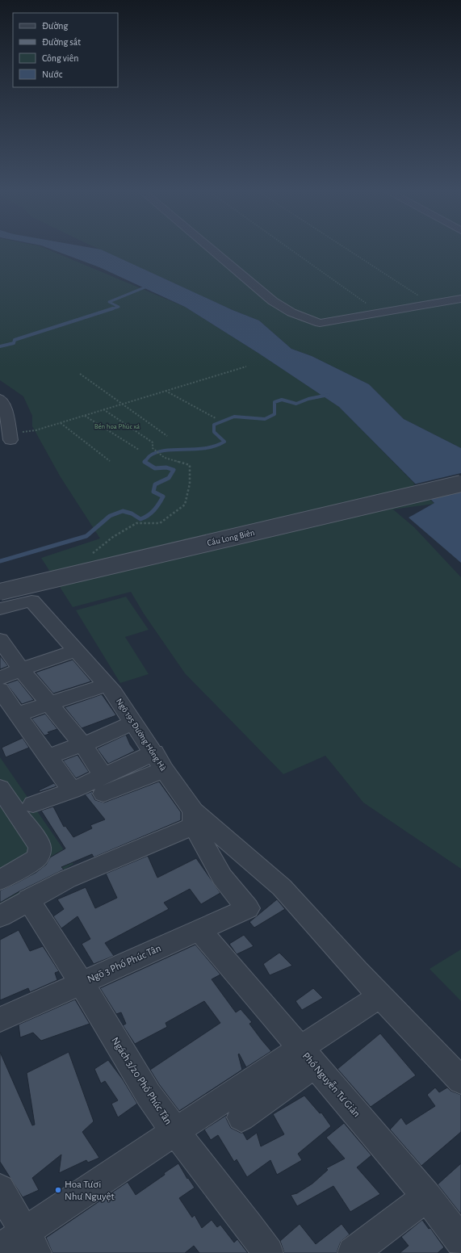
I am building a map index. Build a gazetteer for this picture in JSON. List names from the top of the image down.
{
  "streets": {
    "street": [
      "Cầu Long Biên",
      "Ngõ 195 Đường Hồng Hà",
      "Ngõ 3 Phố Phúc Tân",
      "Ngách 3/20 Phố Phúc Tân",
      "Phố Nguyễn Tư Giản"
    ]
  },
  "crossings": [
    ["Ngõ 195 Đường Hồng Hà", "Ngõ 3 Phố Phúc Tân"],
    ["Ngõ 3 Phố Phúc Tân", "Ngách 3/20 Phố Phúc Tân"],
    ["Ngõ 3 Phố Phúc Tân", "Phố Nguyễn Tư Giản"]
  ],
  "parks": ["Bến hoa Phúc xá"],
  "places": ["Hoa Tươi Như Nguyệt"],
  "legend": [
    "Đường",
    "Đường sắt",
    "Công viên",
    "Nước"
  ]
}
